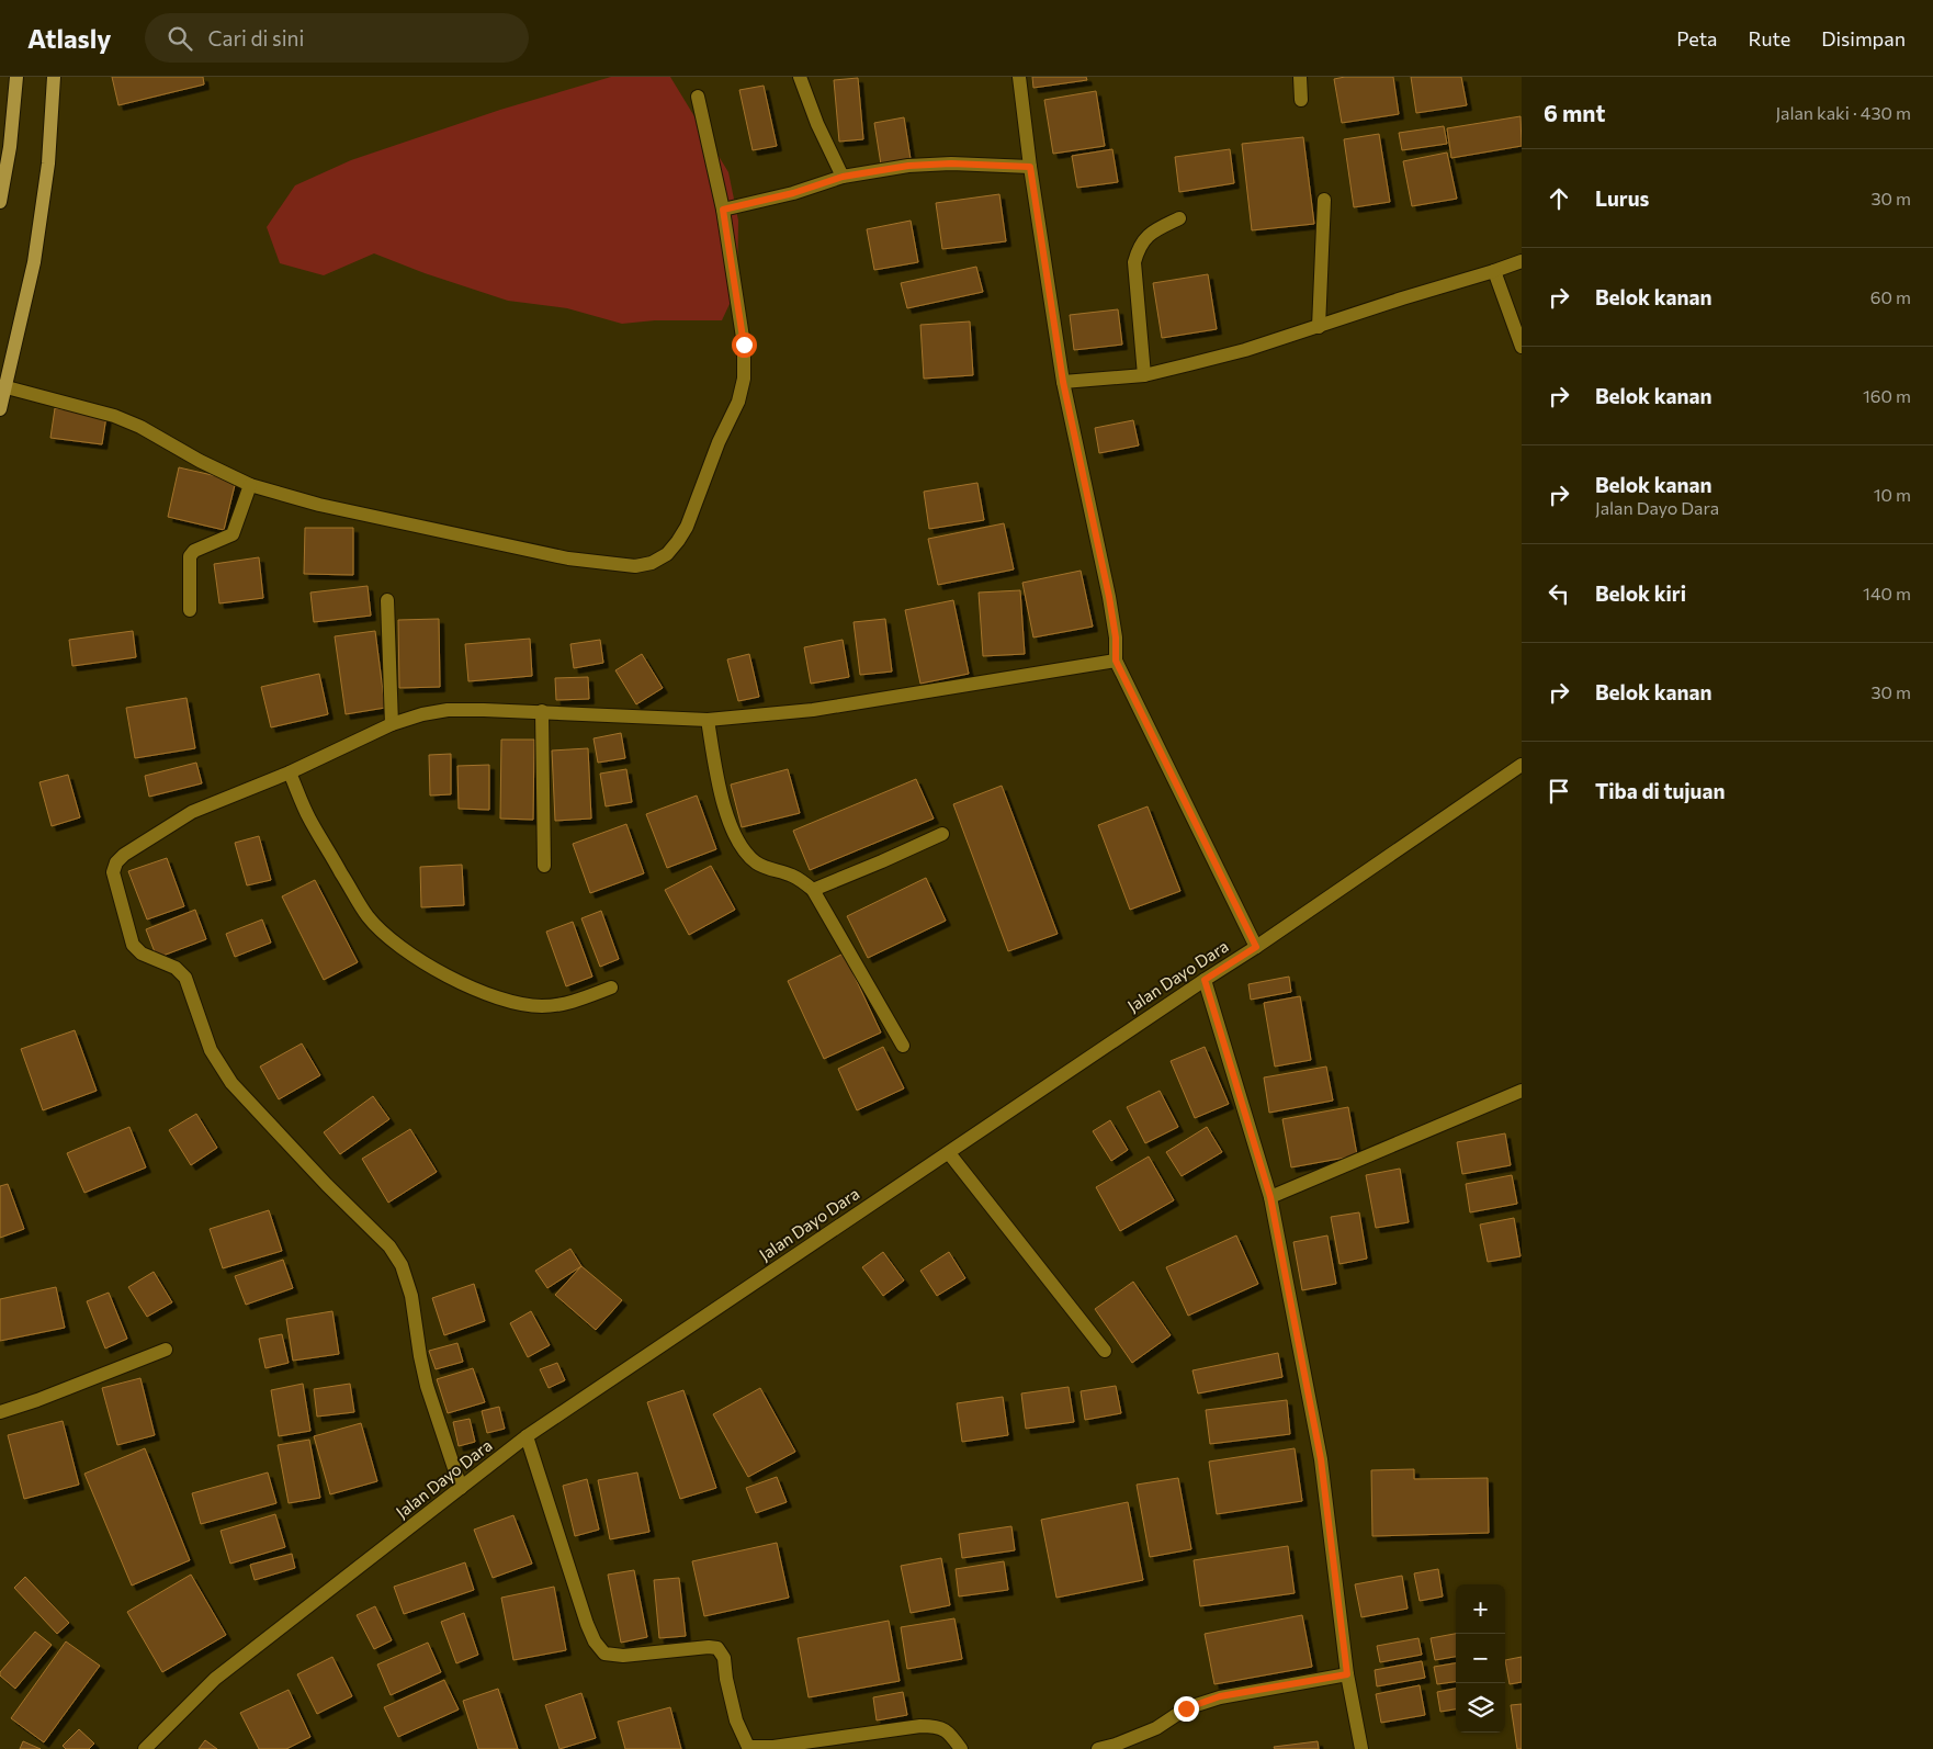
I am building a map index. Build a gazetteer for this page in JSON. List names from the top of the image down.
{
  "streets": {
    "street": ["Jalan Dayo Dara"]
  },
  "page": {
    "header": "Atlasly",
    "search": "Cari di sini",
    "nav": ["Peta", "Rute", "Disimpan"],
    "heading": ["6 mnt", "Jalan kaki · 430 m"],
    "list": [
      ["Lurus", "30 m"],
      ["Belok kanan", "60 m"],
      ["Belok kanan", "160 m"],
      ["Belok kanan", "Jalan Dayo Dara", "10 m"],
      ["Belok kiri", "140 m"],
      ["Belok kanan", "30 m"],
      "Tiba di tujuan"
    ],
    "map_buttons": ["+", "−"]
  }
}
